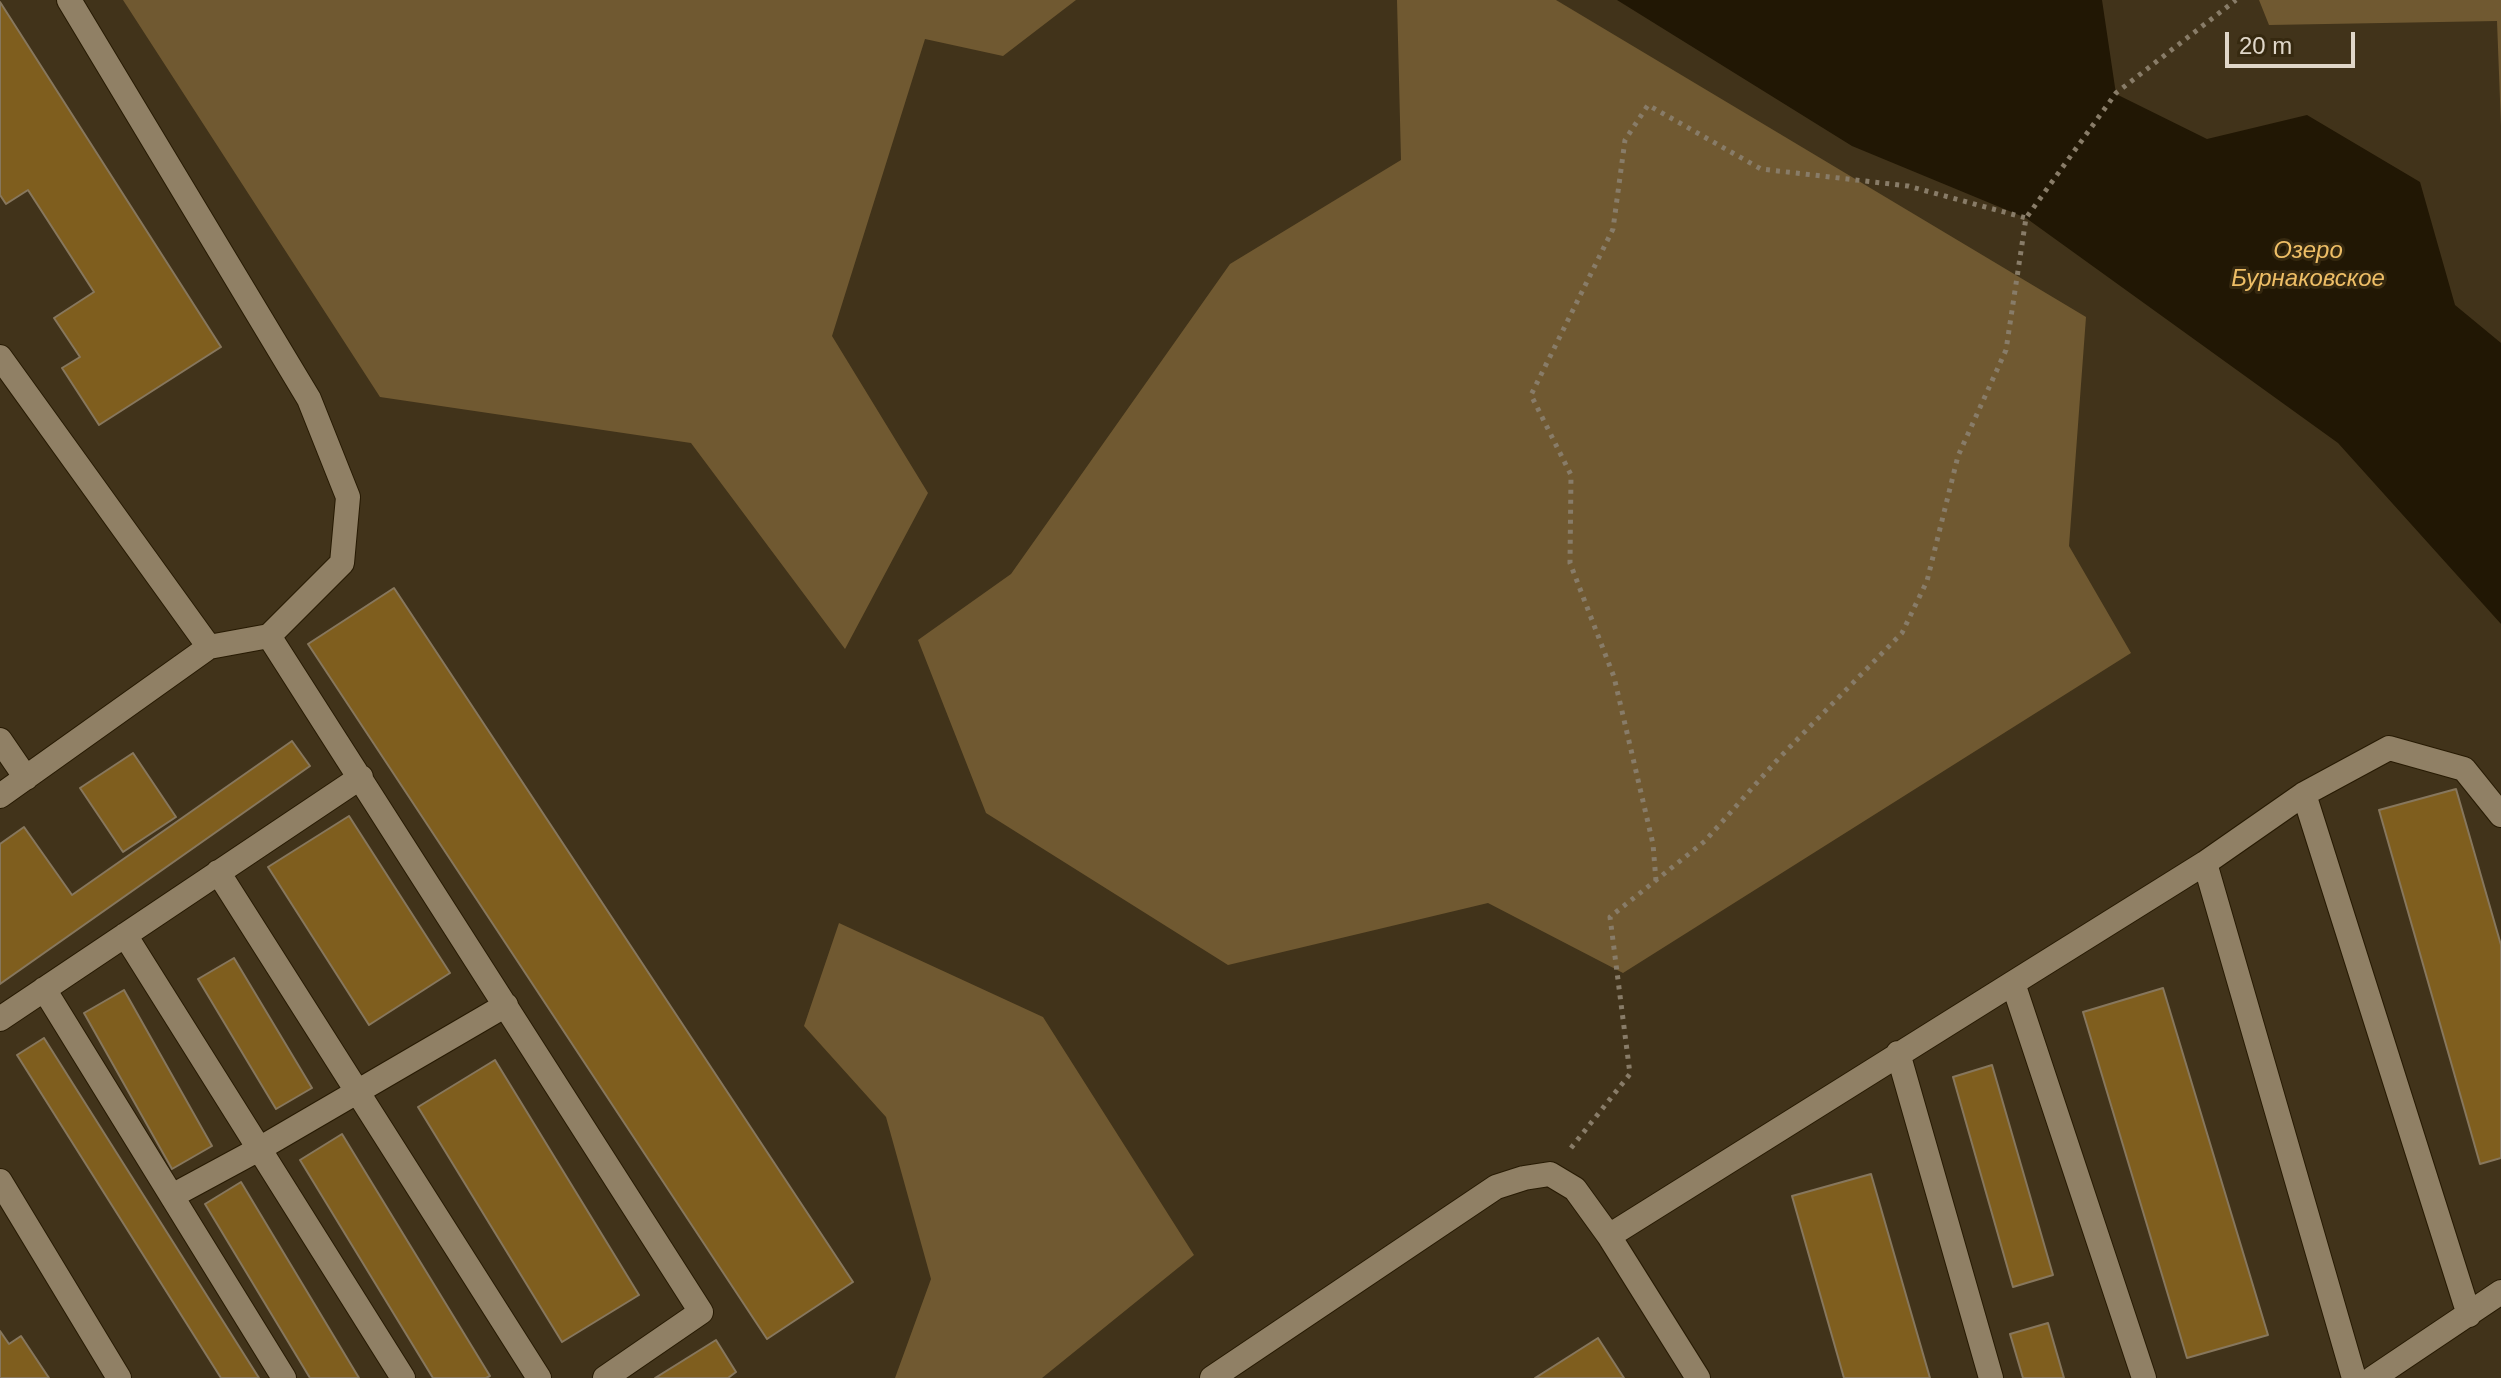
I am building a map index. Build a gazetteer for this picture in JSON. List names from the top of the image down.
{
  "water": ["Озеро Бурнаковское"],
  "scale_bar": "20 m"
}
